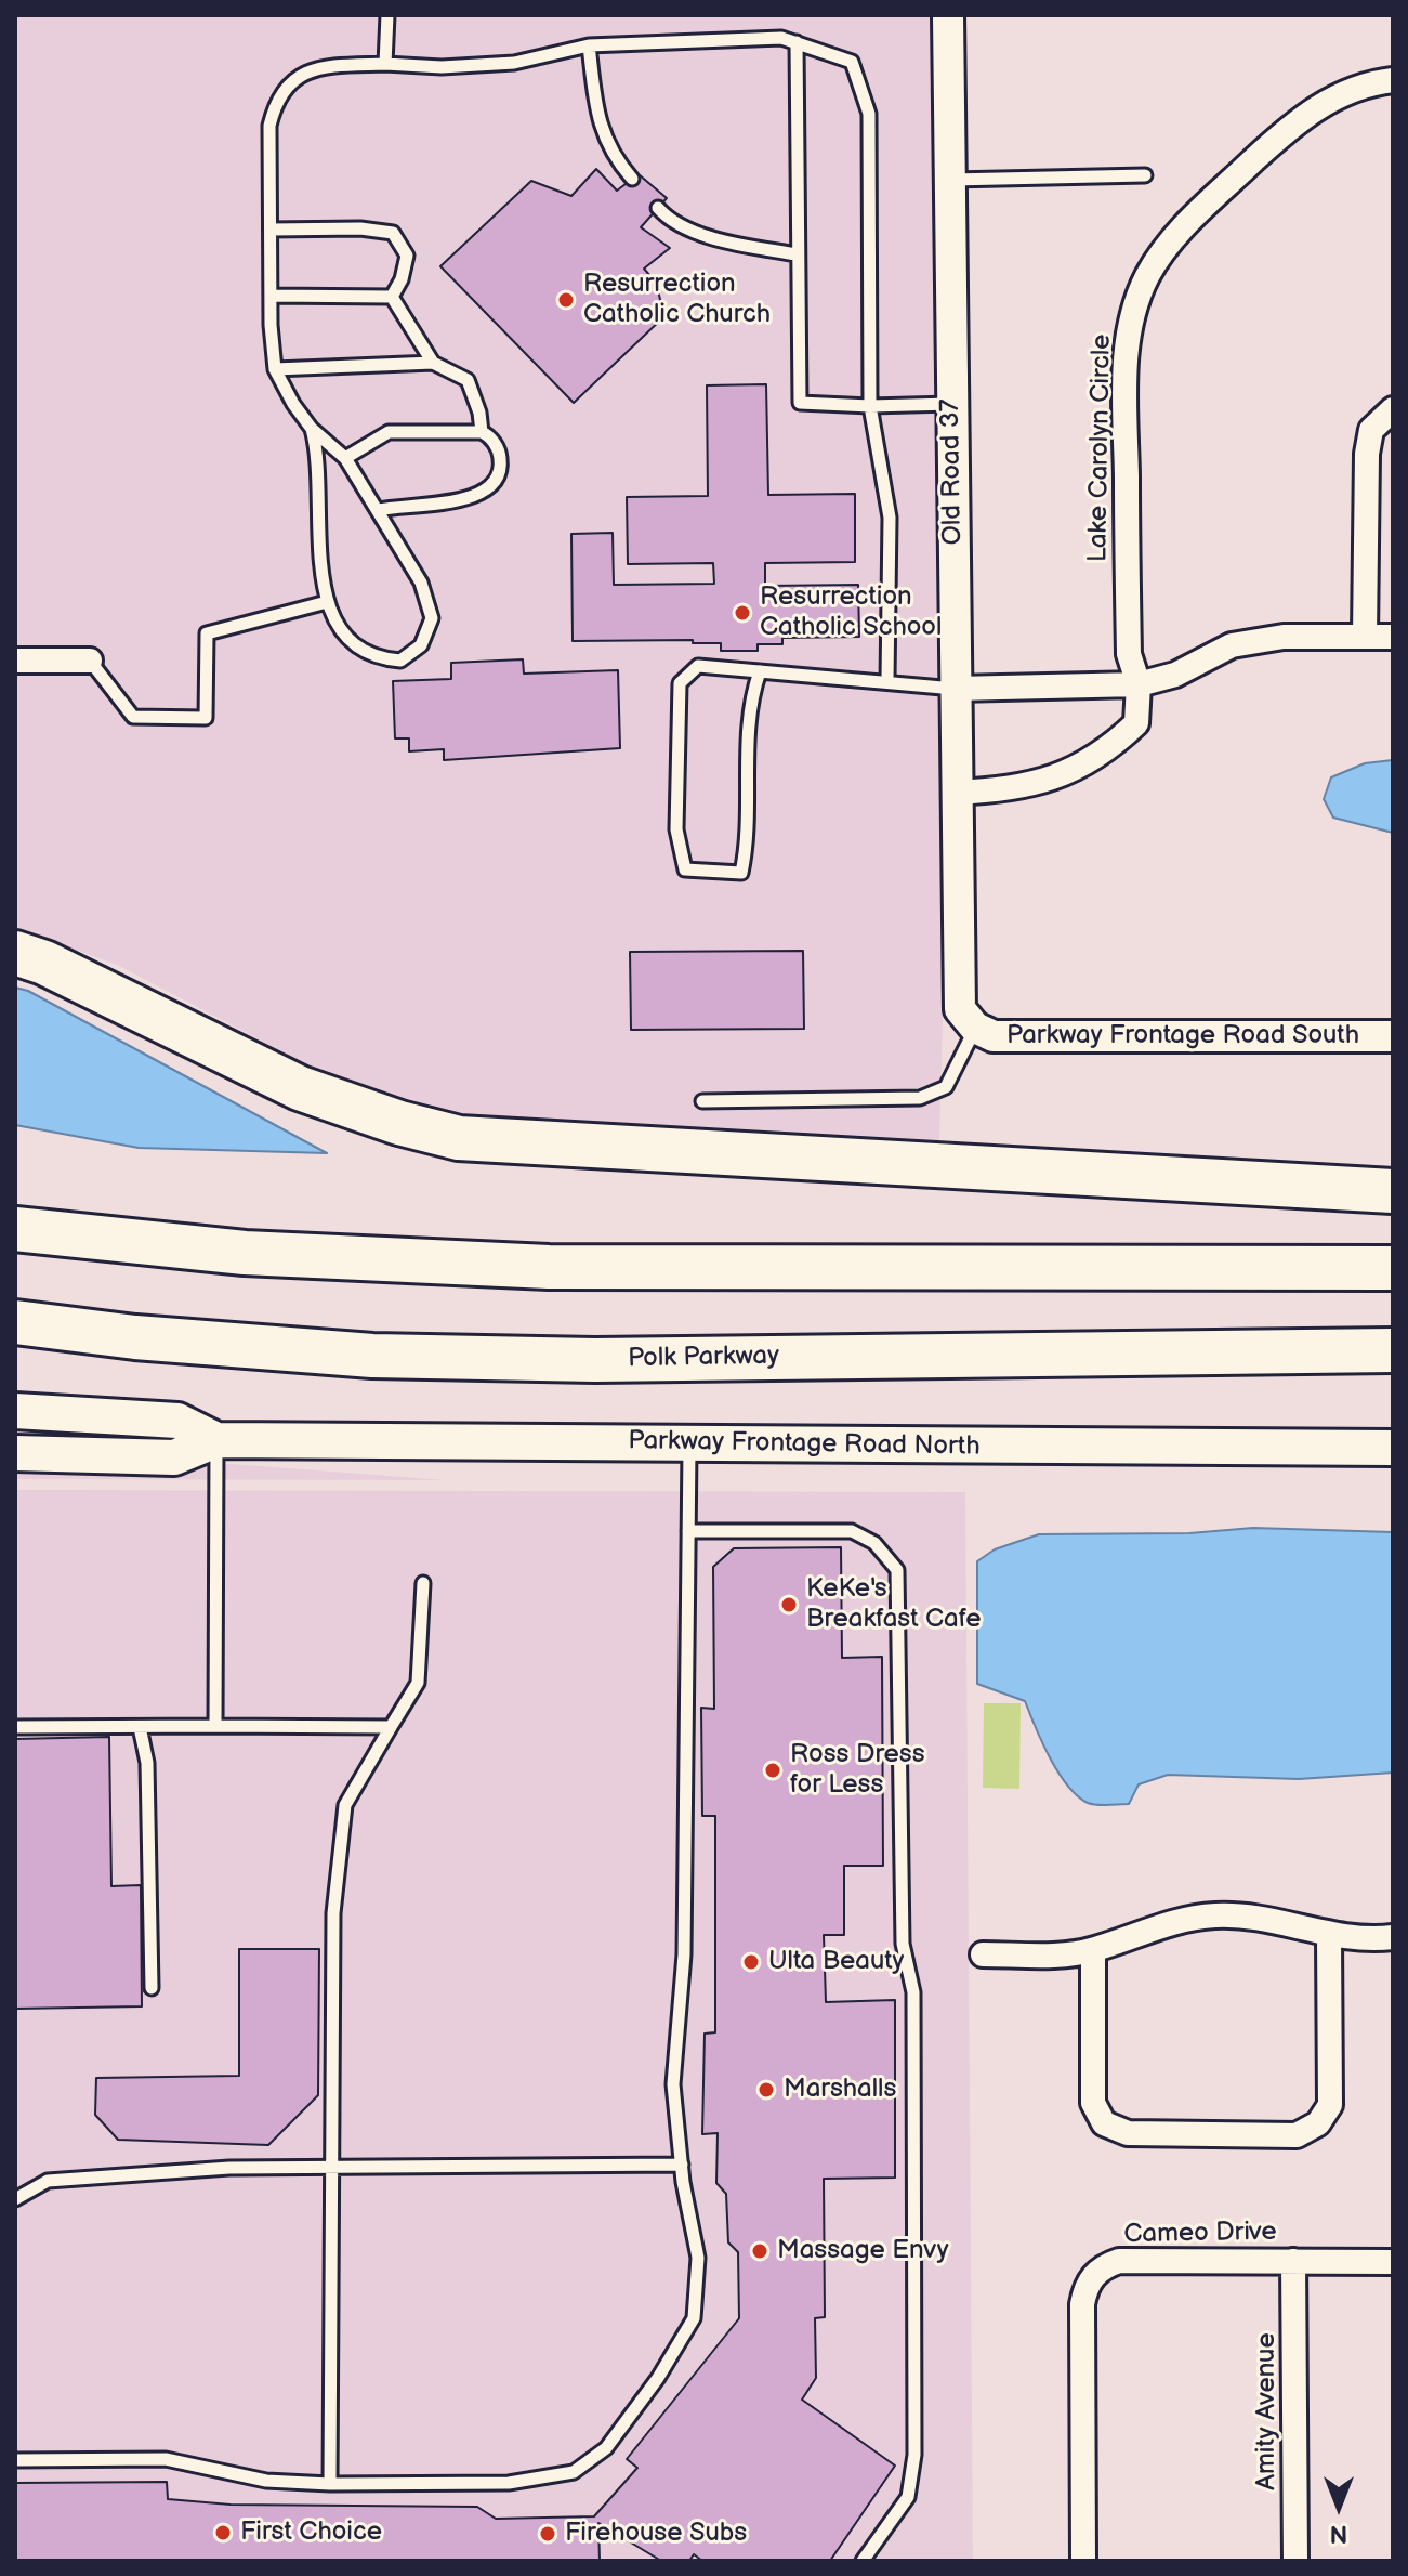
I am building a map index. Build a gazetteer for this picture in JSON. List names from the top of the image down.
{
  "streets": {
    "highway": ["Polk Parkway"],
    "main road": ["Parkway Frontage Road North"],
    "street": [
      "Lake Carolyn Circle",
      "Old Road 37",
      "Parkway Frontage Road South",
      "Cameo Drive",
      "Amity Avenue"
    ]
  },
  "crossings": [
    ["Lake Carolyn Circle", "Old Road 37"],
    ["Old Road 37", "Parkway Frontage Road South"],
    ["Cameo Drive", "Amity Avenue"]
  ],
  "places": [
    "Resurrection Catholic Church",
    "Resurrection Catholic School",
    "KeKe's Breakfast Cafe",
    "Ross Dress for Less",
    "Ulta Beauty",
    "Marshalls",
    "Massage Envy",
    "First Choice",
    "Firehouse Subs"
  ],
  "north": "bottom"
}
